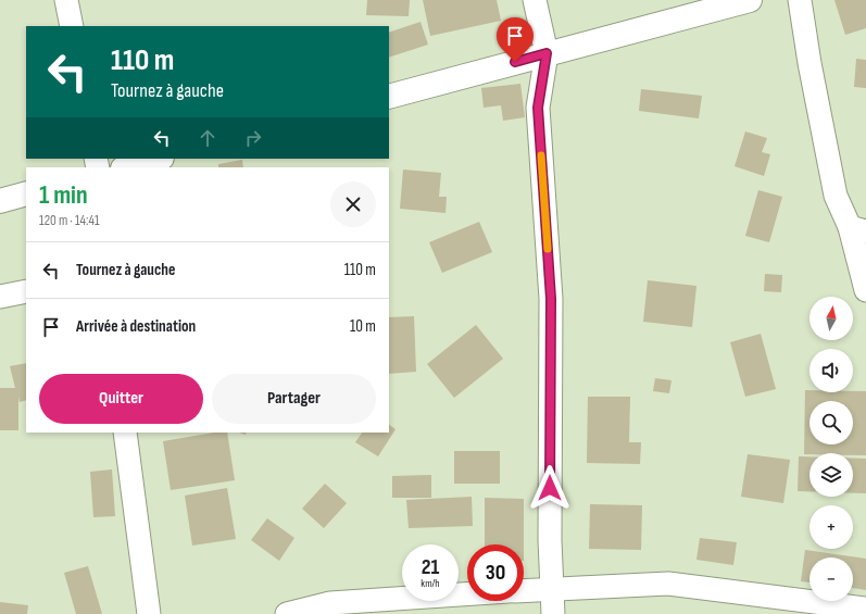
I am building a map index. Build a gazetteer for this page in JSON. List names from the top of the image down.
{
  "north": "top",
  "page": {
    "turn": ["110 m", "Tournez à gauche"],
    "heading": ["1 min", "120 m · 14:41"],
    "list": [
      {
        "name": "Tournez à gauche",
        "value": "110 m"
      },
      {
        "name": "Arrivée à destination",
        "value": "10 m"
      }
    ],
    "map_buttons": ["+", "−"],
    "buttons": ["Quitter", "Partager"],
    "speed": "21 km/h",
    "limit": "30"
  }
}
